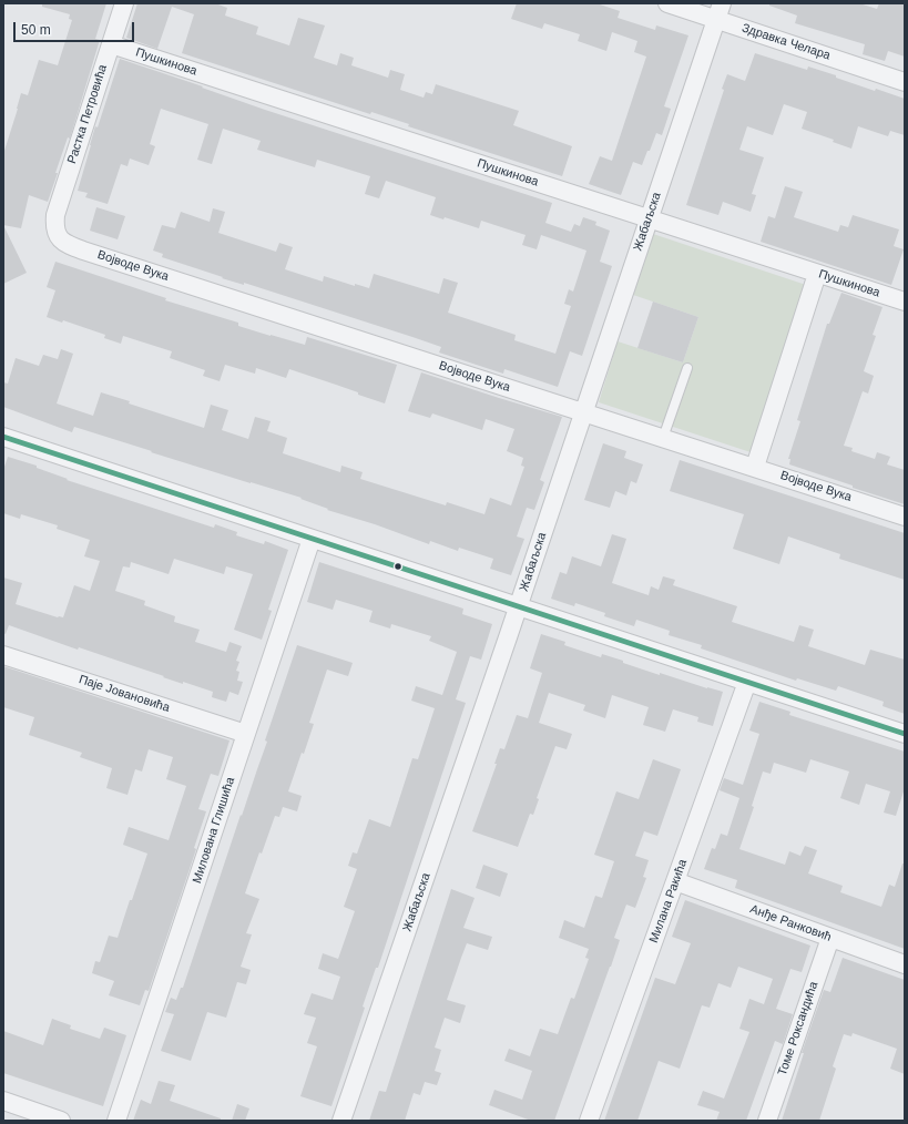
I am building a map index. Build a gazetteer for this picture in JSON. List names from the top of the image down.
{
  "streets": {
    "street": [
      "Здравка Челара",
      "Пушкинова",
      "Растка Петровића",
      "Жабаљска",
      "Војводе Вука",
      "Паје Јовановића",
      "Милована Глишића",
      "Милана Ракића",
      "Анђе Ранковић",
      "Томе Роксандића"
    ]
  },
  "crossings": [
    ["Здравка Челара", "Жабаљска"],
    ["Пушкинова", "Растка Петровића"],
    ["Пушкинова", "Жабаљска"],
    ["Растка Петровића", "Војводе Вука"],
    ["Жабаљска", "Војводе Вука"],
    ["Паје Јовановића", "Милована Глишића"],
    ["Милана Ракића", "Анђе Ранковић"],
    ["Анђе Ранковић", "Томе Роксандића"]
  ],
  "scale_bar": "50 m"
}
